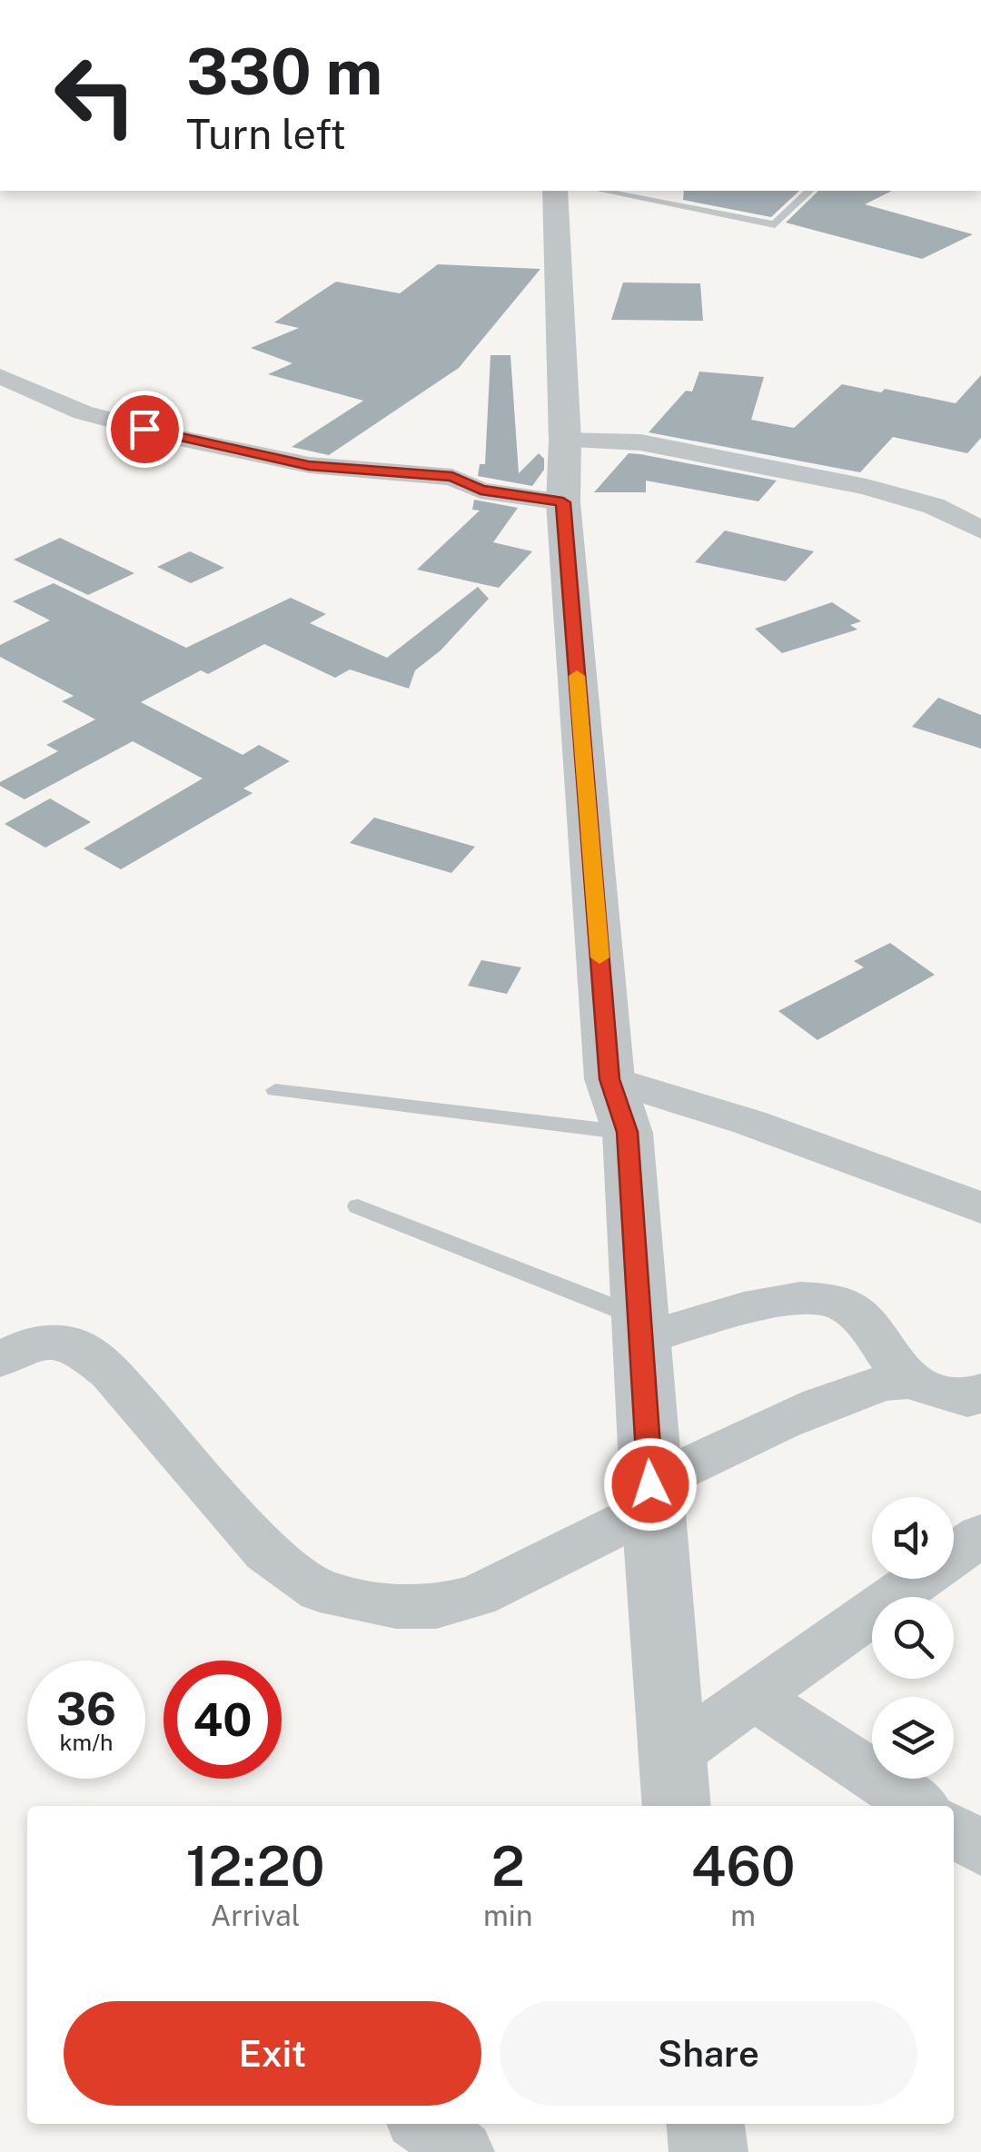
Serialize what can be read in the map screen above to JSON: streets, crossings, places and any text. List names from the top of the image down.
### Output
{
  "page": {
    "turn": ["330 m", "Turn left"],
    "speed": "36 km/h",
    "limit": "40",
    "eta": [
      "12:20",
      "Arrival",
      "2",
      "min",
      "460",
      "m"
    ],
    "buttons": ["Exit", "Share"]
  }
}
